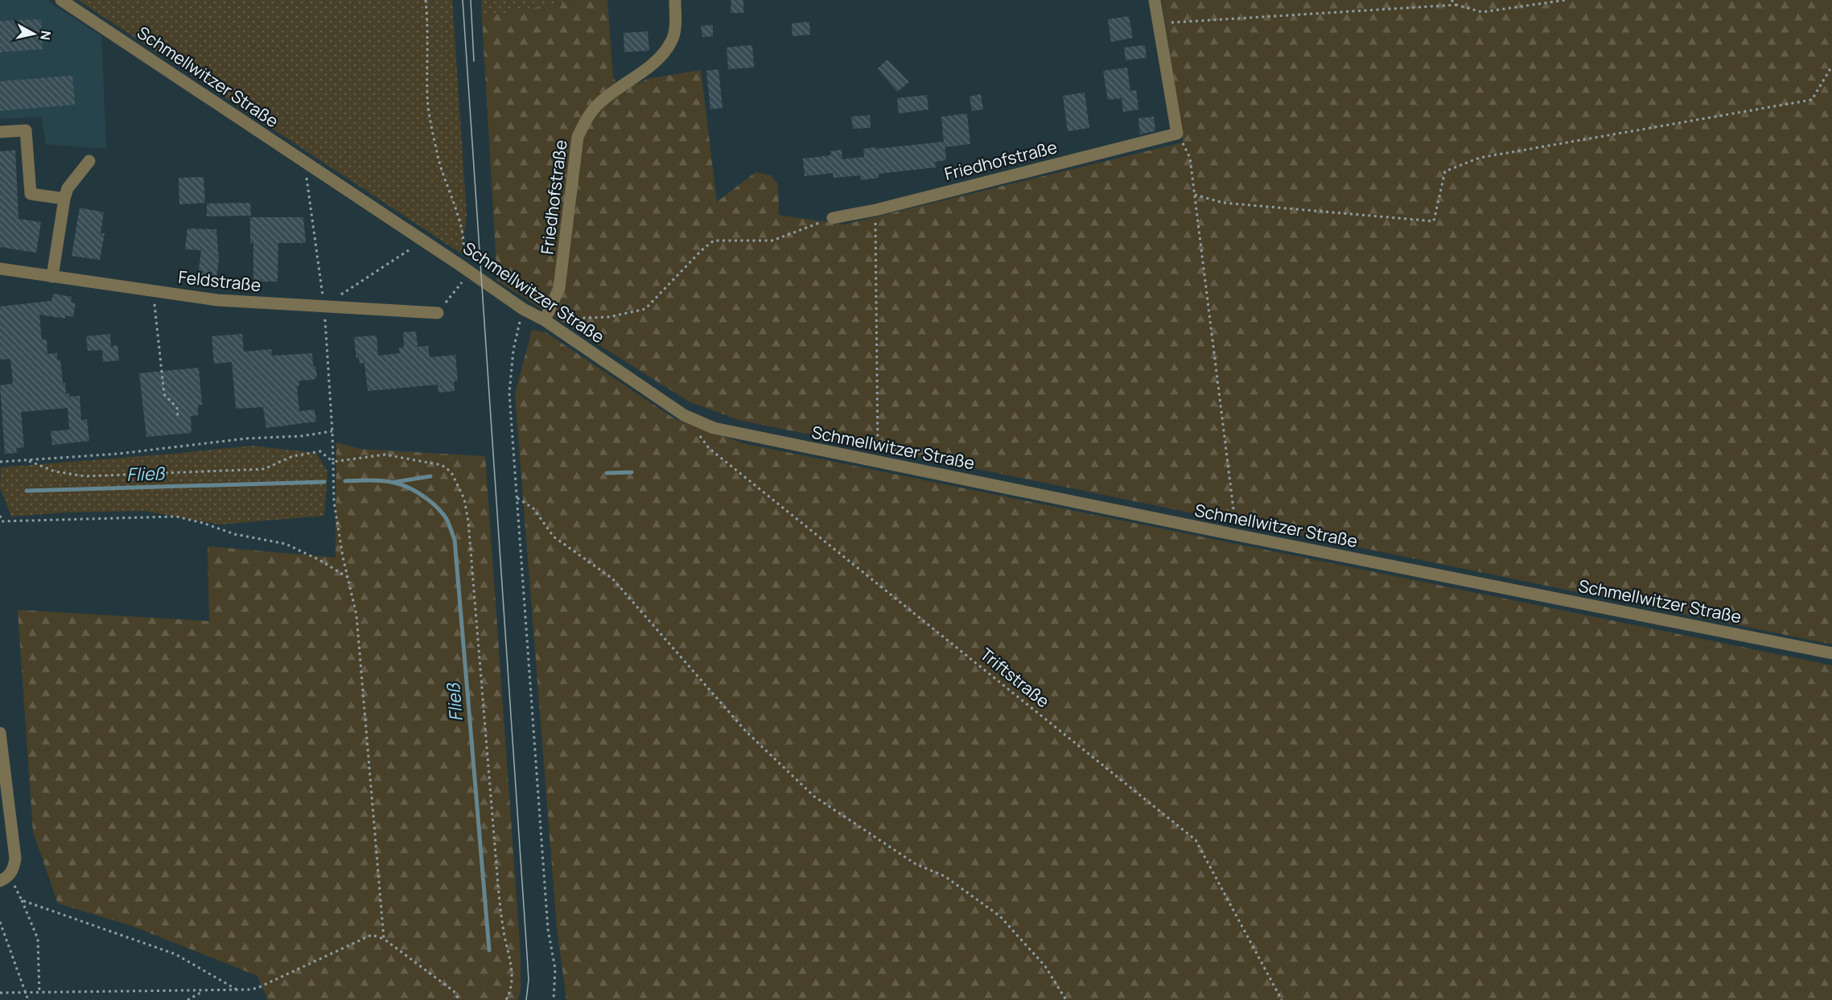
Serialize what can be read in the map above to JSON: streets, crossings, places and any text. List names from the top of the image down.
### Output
{
  "streets": {
    "street": ["Schmellwitzer Straße", "Friedhofstraße", "Feldstraße"],
    "path": ["Triftstraße"]
  },
  "crossings": [
    ["Schmellwitzer Straße", "Friedhofstraße"]
  ],
  "water": ["Fließ"],
  "north": "right"
}
